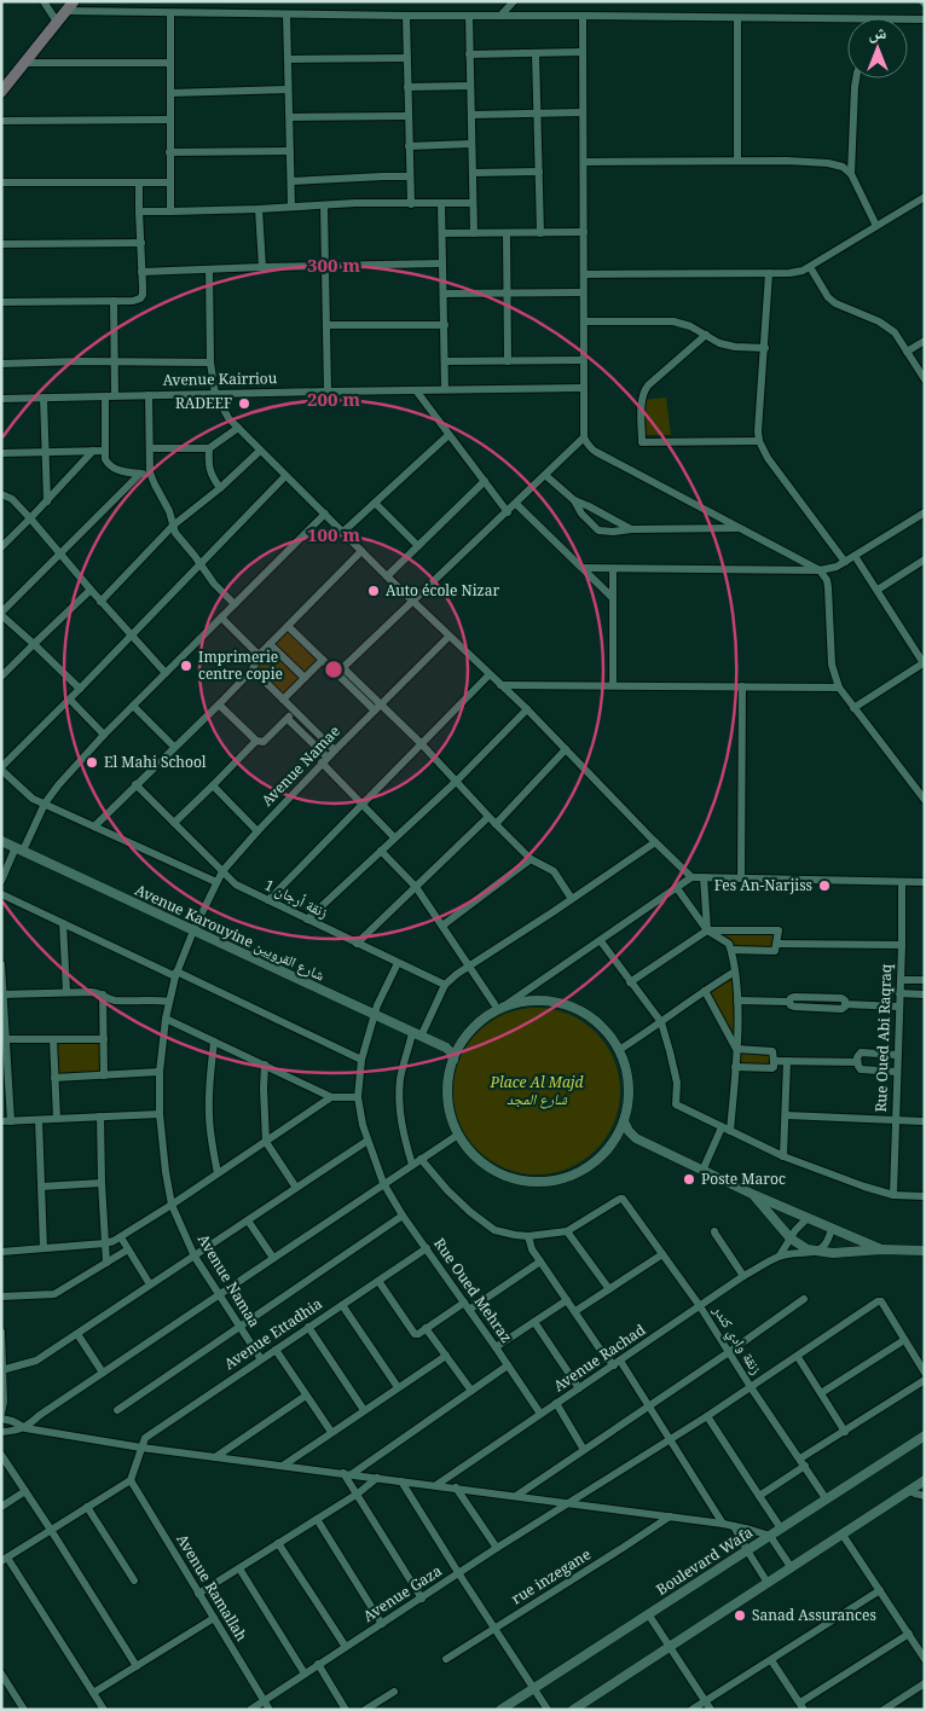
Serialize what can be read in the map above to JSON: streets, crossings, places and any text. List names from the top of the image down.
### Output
{
  "streets": {
    "street": [
      "Avenue Kairriou",
      "Avenue Namae",
      "زنقة أرجان 1",
      "Avenue Karouyine شارع القرويين",
      "Rue Oued Abi Raqraq",
      "Avenue Namaa",
      "Rue Oued Mehraz",
      "Avenue Ettadhia",
      "زنقة وادي كندر",
      "Avenue Rachad",
      "Boulevard Wafa",
      "rue inzegane",
      "Avenue Ramallah",
      "Avenue Gaza"
    ]
  },
  "crossings": [
    ["Avenue Namae", "زنقة أرجان 1"],
    ["Avenue Namae", "Avenue Karouyine شارع القرويين"],
    ["Avenue Namae", "Avenue Namaa"],
    ["زنقة أرجان 1", "Rue Oued Mehraz"],
    ["Avenue Karouyine شارع القرويين", "Avenue Namaa"],
    ["Avenue Karouyine شارع القرويين", "Rue Oued Mehraz"],
    ["Avenue Namaa", "Avenue Ettadhia"],
    ["Rue Oued Mehraz", "Avenue Ettadhia"],
    ["Rue Oued Mehraz", "Avenue Rachad"],
    ["زنقة وادي كندر", "Avenue Rachad"],
    ["زنقة وادي كندر", "Boulevard Wafa"],
    ["زنقة وادي كندر", "Avenue Gaza"],
    ["Avenue Ramallah", "Avenue Gaza"]
  ],
  "parks": ["Place Al Majd شارع المجد"],
  "places": [
    "RADEEF",
    "Auto école Nizar",
    "Imprimerie centre copie",
    "El Mahi School",
    "Fes An-Narjiss",
    "Poste Maroc",
    "Sanad Assurances"
  ],
  "north": "top",
  "rings": ["300 m", "200 m", "100 m"]
}
